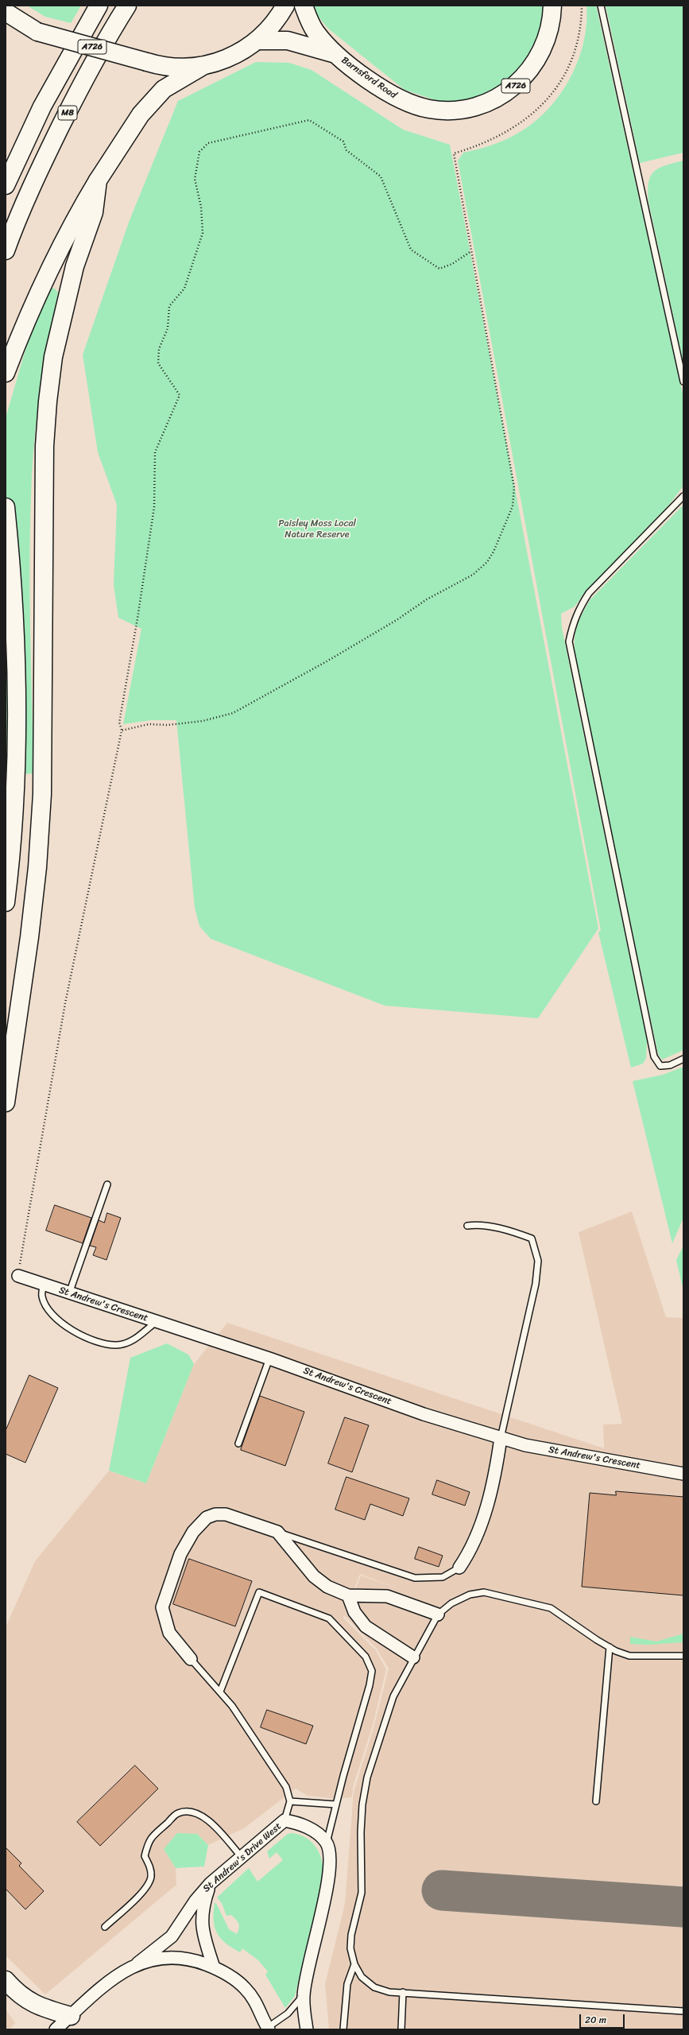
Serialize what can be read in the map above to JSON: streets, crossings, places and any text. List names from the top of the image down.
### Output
{
  "streets": {
    "main road": ["A726", "Barnsford Road", "M8"],
    "street": ["St Andrew's Crescent", "St Andrew's Drive West"]
  },
  "crossings": [
    ["A726", "Barnsford Road"]
  ],
  "parks": ["Paisley Moss Local Nature Reserve"],
  "scale_bar": "20 m"
}
